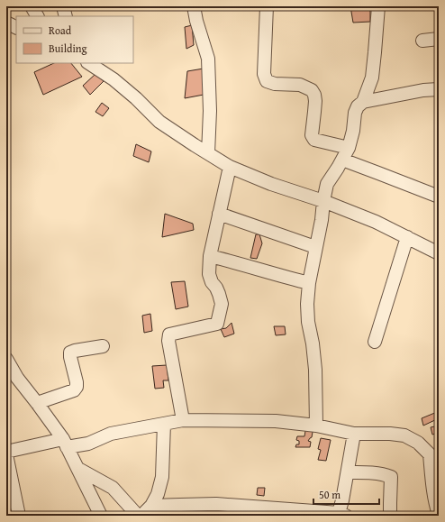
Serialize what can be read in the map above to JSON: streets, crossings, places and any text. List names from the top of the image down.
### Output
{
  "legend": ["Road", "Building"],
  "scale_bar": "50 m"
}
